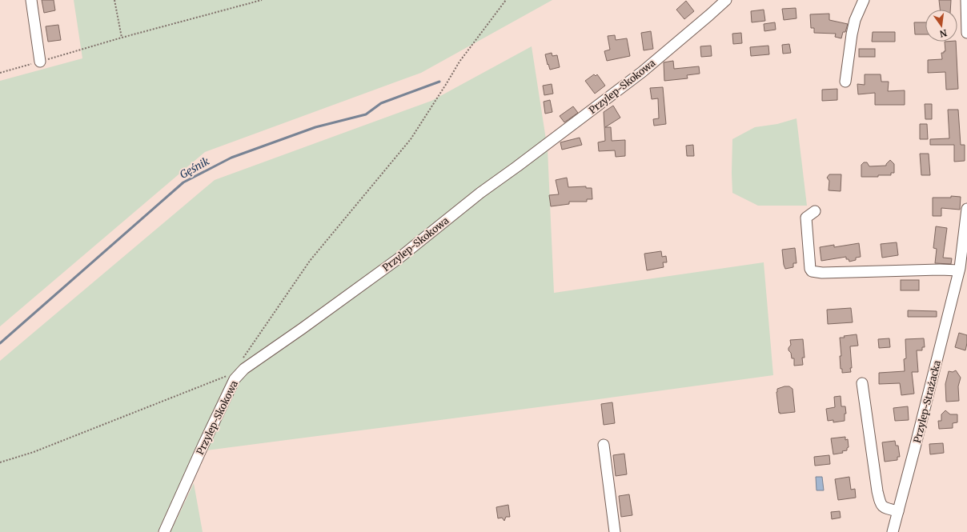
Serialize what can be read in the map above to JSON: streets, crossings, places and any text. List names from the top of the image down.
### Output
{
  "streets": {
    "street": ["Przylep-Skokowa", "Przylep-Strażacka"]
  },
  "water": ["Gęśnik"],
  "north": "bottom"
}
